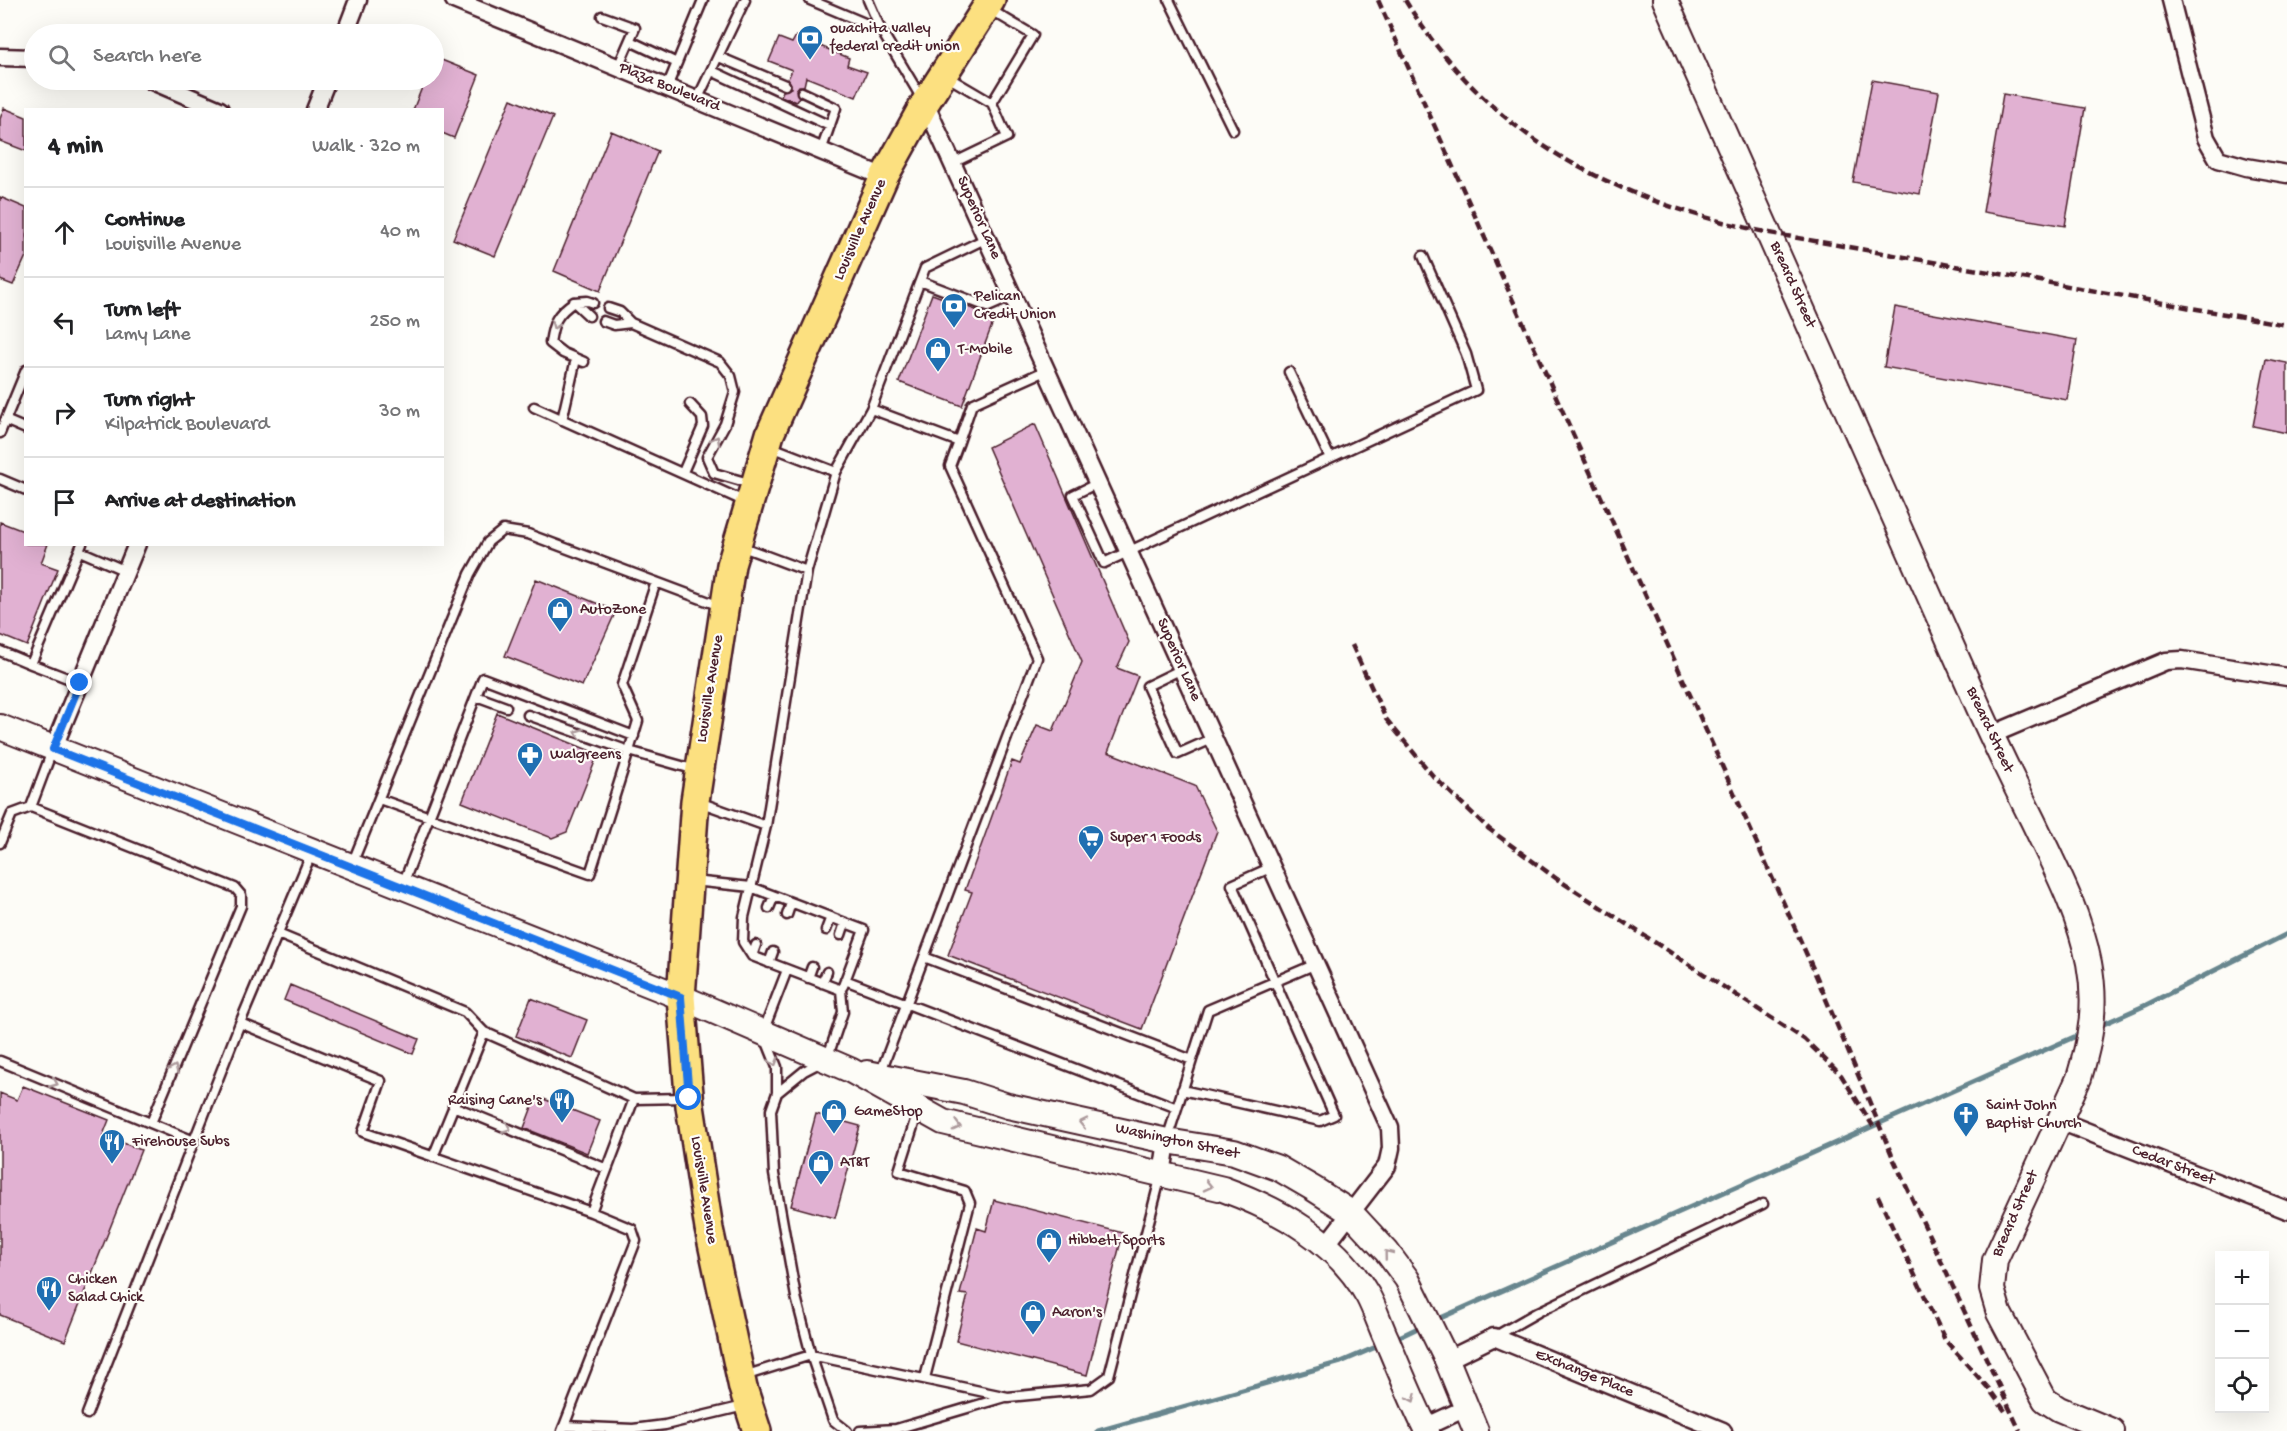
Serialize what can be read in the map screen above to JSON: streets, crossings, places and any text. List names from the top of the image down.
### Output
{
  "streets": {
    "main road": ["Louisville Avenue"],
    "street": [
      "Plaza Boulevard",
      "Superior Lane",
      "Breard Street",
      "Washington Street",
      "Cedar Street",
      "Exchange Place"
    ]
  },
  "crossings": [
    ["Plaza Boulevard", "Louisville Avenue"],
    ["Superior Lane", "Louisville Avenue"],
    ["Superior Lane", "Washington Street"],
    ["Louisville Avenue", "Washington Street"],
    ["Breard Street", "Cedar Street"]
  ],
  "places": {
    "bank": ["ouachita valley federal credit union", "Pelican Credit Union"],
    "shop": [
      "T-Mobile",
      "AutoZone",
      "GameStop",
      "AT&T",
      "Hibbett Sports",
      "Aaron's"
    ],
    "pharmacy": ["Walgreens"],
    "supermarket": ["Super 1 Foods"],
    "restaurant": ["Raising Cane's", "Firehouse Subs", "Chicken Salad Chick"],
    "church": ["Saint John Baptist Church"]
  },
  "page": {
    "search": "Search here",
    "heading": ["4 min", "Walk · 320 m"],
    "list": [
      ["Continue", "Louisville Avenue", "40 m"],
      ["Turn left", "Lamy Lane", "250 m"],
      ["Turn right", "Kilpatrick Boulevard", "30 m"],
      "Arrive at destination"
    ],
    "map_buttons": ["+", "−"]
  }
}
